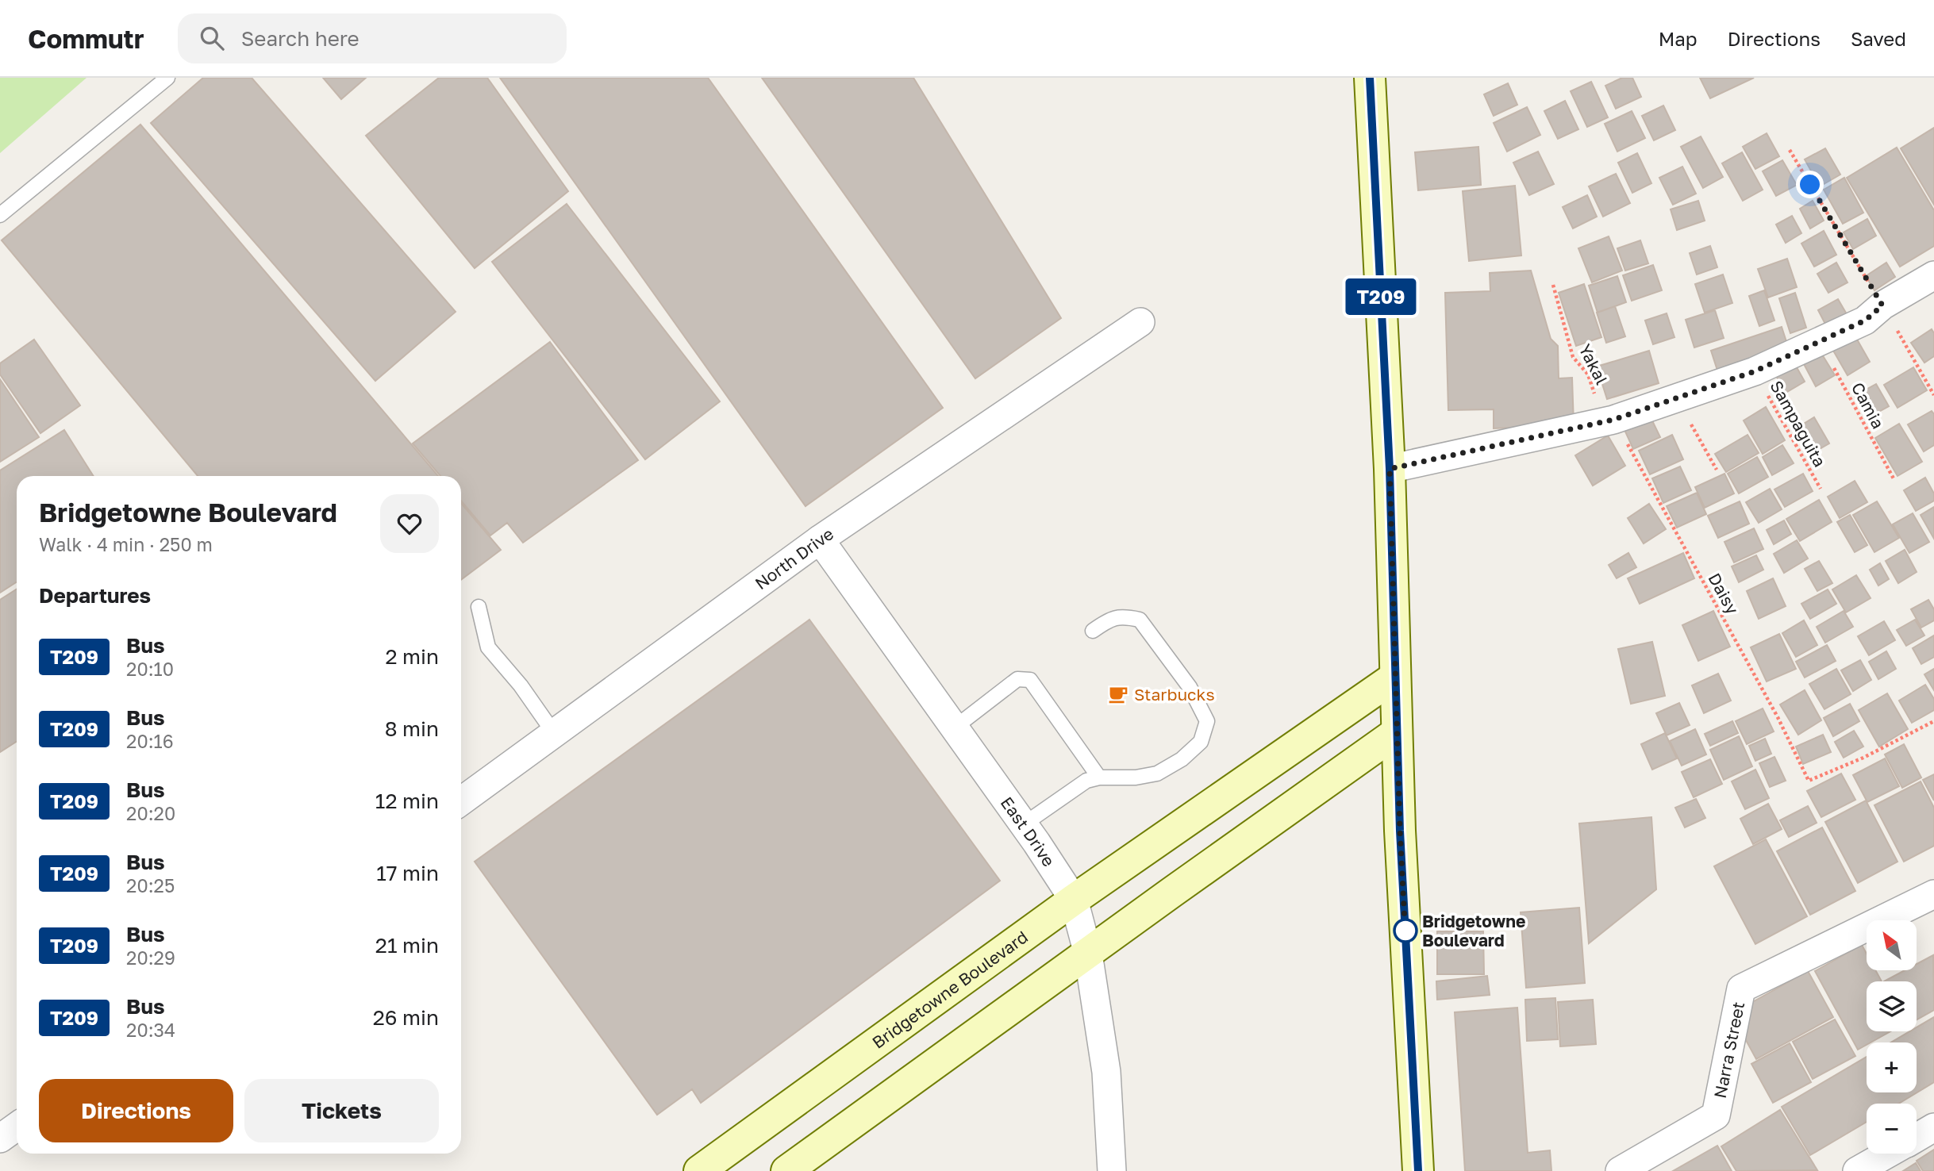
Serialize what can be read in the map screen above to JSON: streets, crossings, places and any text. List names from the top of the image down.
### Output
{
  "streets": {
    "street": [
      "North Drive",
      "East Drive",
      "Bridgetowne Boulevard",
      "Narra Street"
    ],
    "path": [
      "Yakal",
      "Camia",
      "Sampaguita",
      "Daisy"
    ]
  },
  "crossings": [
    ["Yakal", "Daisy"],
    ["North Drive", "East Drive"],
    ["East Drive", "Bridgetowne Boulevard"]
  ],
  "places": {
    "cafe": ["Starbucks"],
    "other": ["Bridgetowne Boulevard"]
  },
  "lines": ["bus line T209"],
  "north": "top left",
  "page": {
    "header": "Commutr",
    "search": "Search here",
    "nav": ["Map", "Directions", "Saved"],
    "on_map": "T209",
    "heading": [
      ["Bridgetowne Boulevard", "Walk · 4 min · 250 m"],
      "Departures"
    ],
    "list": [
      {
        "mark": "T209",
        "name": "Bus",
        "note": "20:10",
        "value": "2 min"
      },
      {
        "mark": "T209",
        "name": "Bus",
        "note": "20:16",
        "value": "8 min"
      },
      {
        "mark": "T209",
        "name": "Bus",
        "note": "20:20",
        "value": "12 min"
      },
      {
        "mark": "T209",
        "name": "Bus",
        "note": "20:25",
        "value": "17 min"
      },
      {
        "mark": "T209",
        "name": "Bus",
        "note": "20:29",
        "value": "21 min"
      },
      {
        "mark": "T209",
        "name": "Bus",
        "note": "20:34",
        "value": "26 min"
      }
    ],
    "map_buttons": ["+", "−"],
    "buttons": ["Directions", "Tickets"]
  }
}
